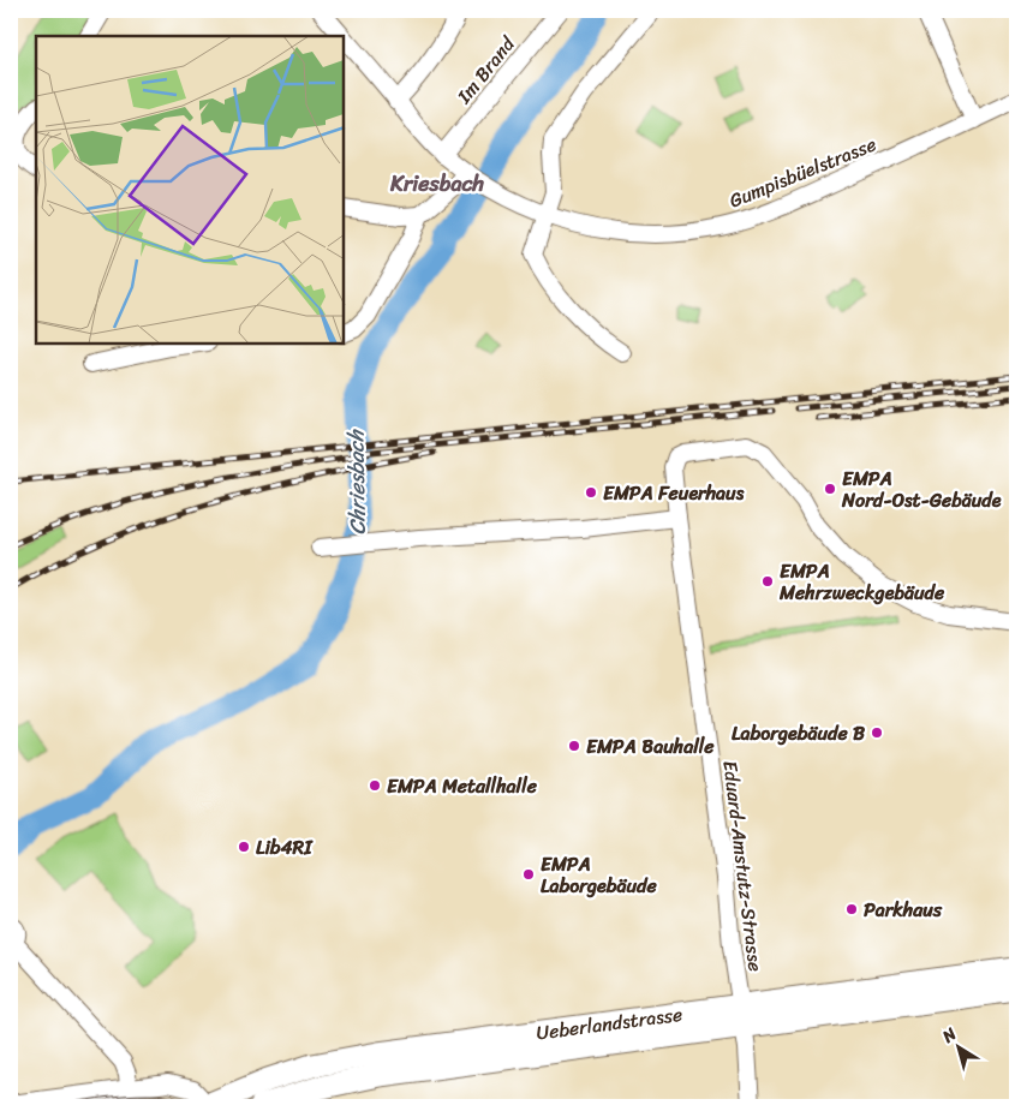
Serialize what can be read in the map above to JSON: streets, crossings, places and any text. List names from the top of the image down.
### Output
{
  "streets": {
    "main road": ["Ueberlandstrasse"],
    "street": ["Im Brand", "Gumpisbüelstrasse", "Eduard-Amstutz-Strasse"]
  },
  "crossings": [
    ["Im Brand", "Gumpisbüelstrasse"],
    ["Eduard-Amstutz-Strasse", "Ueberlandstrasse"]
  ],
  "districts": ["Kriesbach"],
  "water": ["Chriesbach"],
  "places": [
    "EMPA Nord-Ost-Gebäude",
    "EMPA Feuerhaus",
    "EMPA Mehrzweckgebäude",
    "Laborgebäude B",
    "EMPA Bauhalle",
    "EMPA Metallhalle",
    "Lib4RI",
    "EMPA Laborgebäude",
    "Parkhaus"
  ],
  "north": "top left"
}
